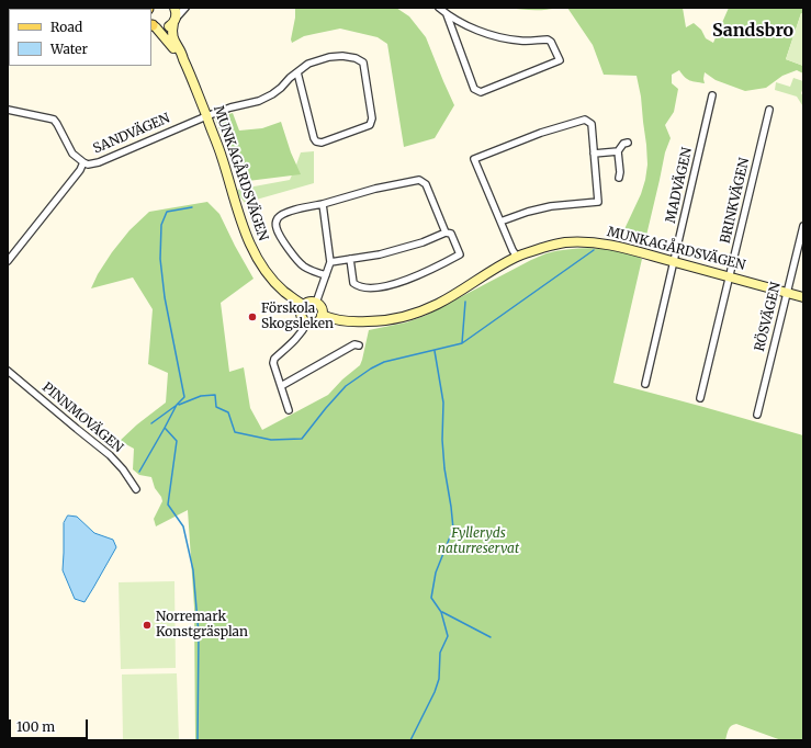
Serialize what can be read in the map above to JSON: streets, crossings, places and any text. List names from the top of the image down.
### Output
{
  "streets": {
    "street": [
      "SANDVÄGEN",
      "MUNKAGÅRDSVÄGEN",
      "MADVÄGEN",
      "BRINKVÄGEN",
      "RÖSVÄGEN",
      "PINNMOVÄGEN"
    ]
  },
  "crossings": [
    ["SANDVÄGEN", "MUNKAGÅRDSVÄGEN"],
    ["MUNKAGÅRDSVÄGEN", "MADVÄGEN"],
    ["MUNKAGÅRDSVÄGEN", "BRINKVÄGEN"],
    ["MUNKAGÅRDSVÄGEN", "RÖSVÄGEN"]
  ],
  "districts": ["Sandsbro"],
  "parks": ["Fylleryds naturreservat"],
  "places": ["Förskola Skogsleken", "Norremark Konstgräsplan"],
  "legend": ["Road", "Water"],
  "scale_bar": "100 m"
}
